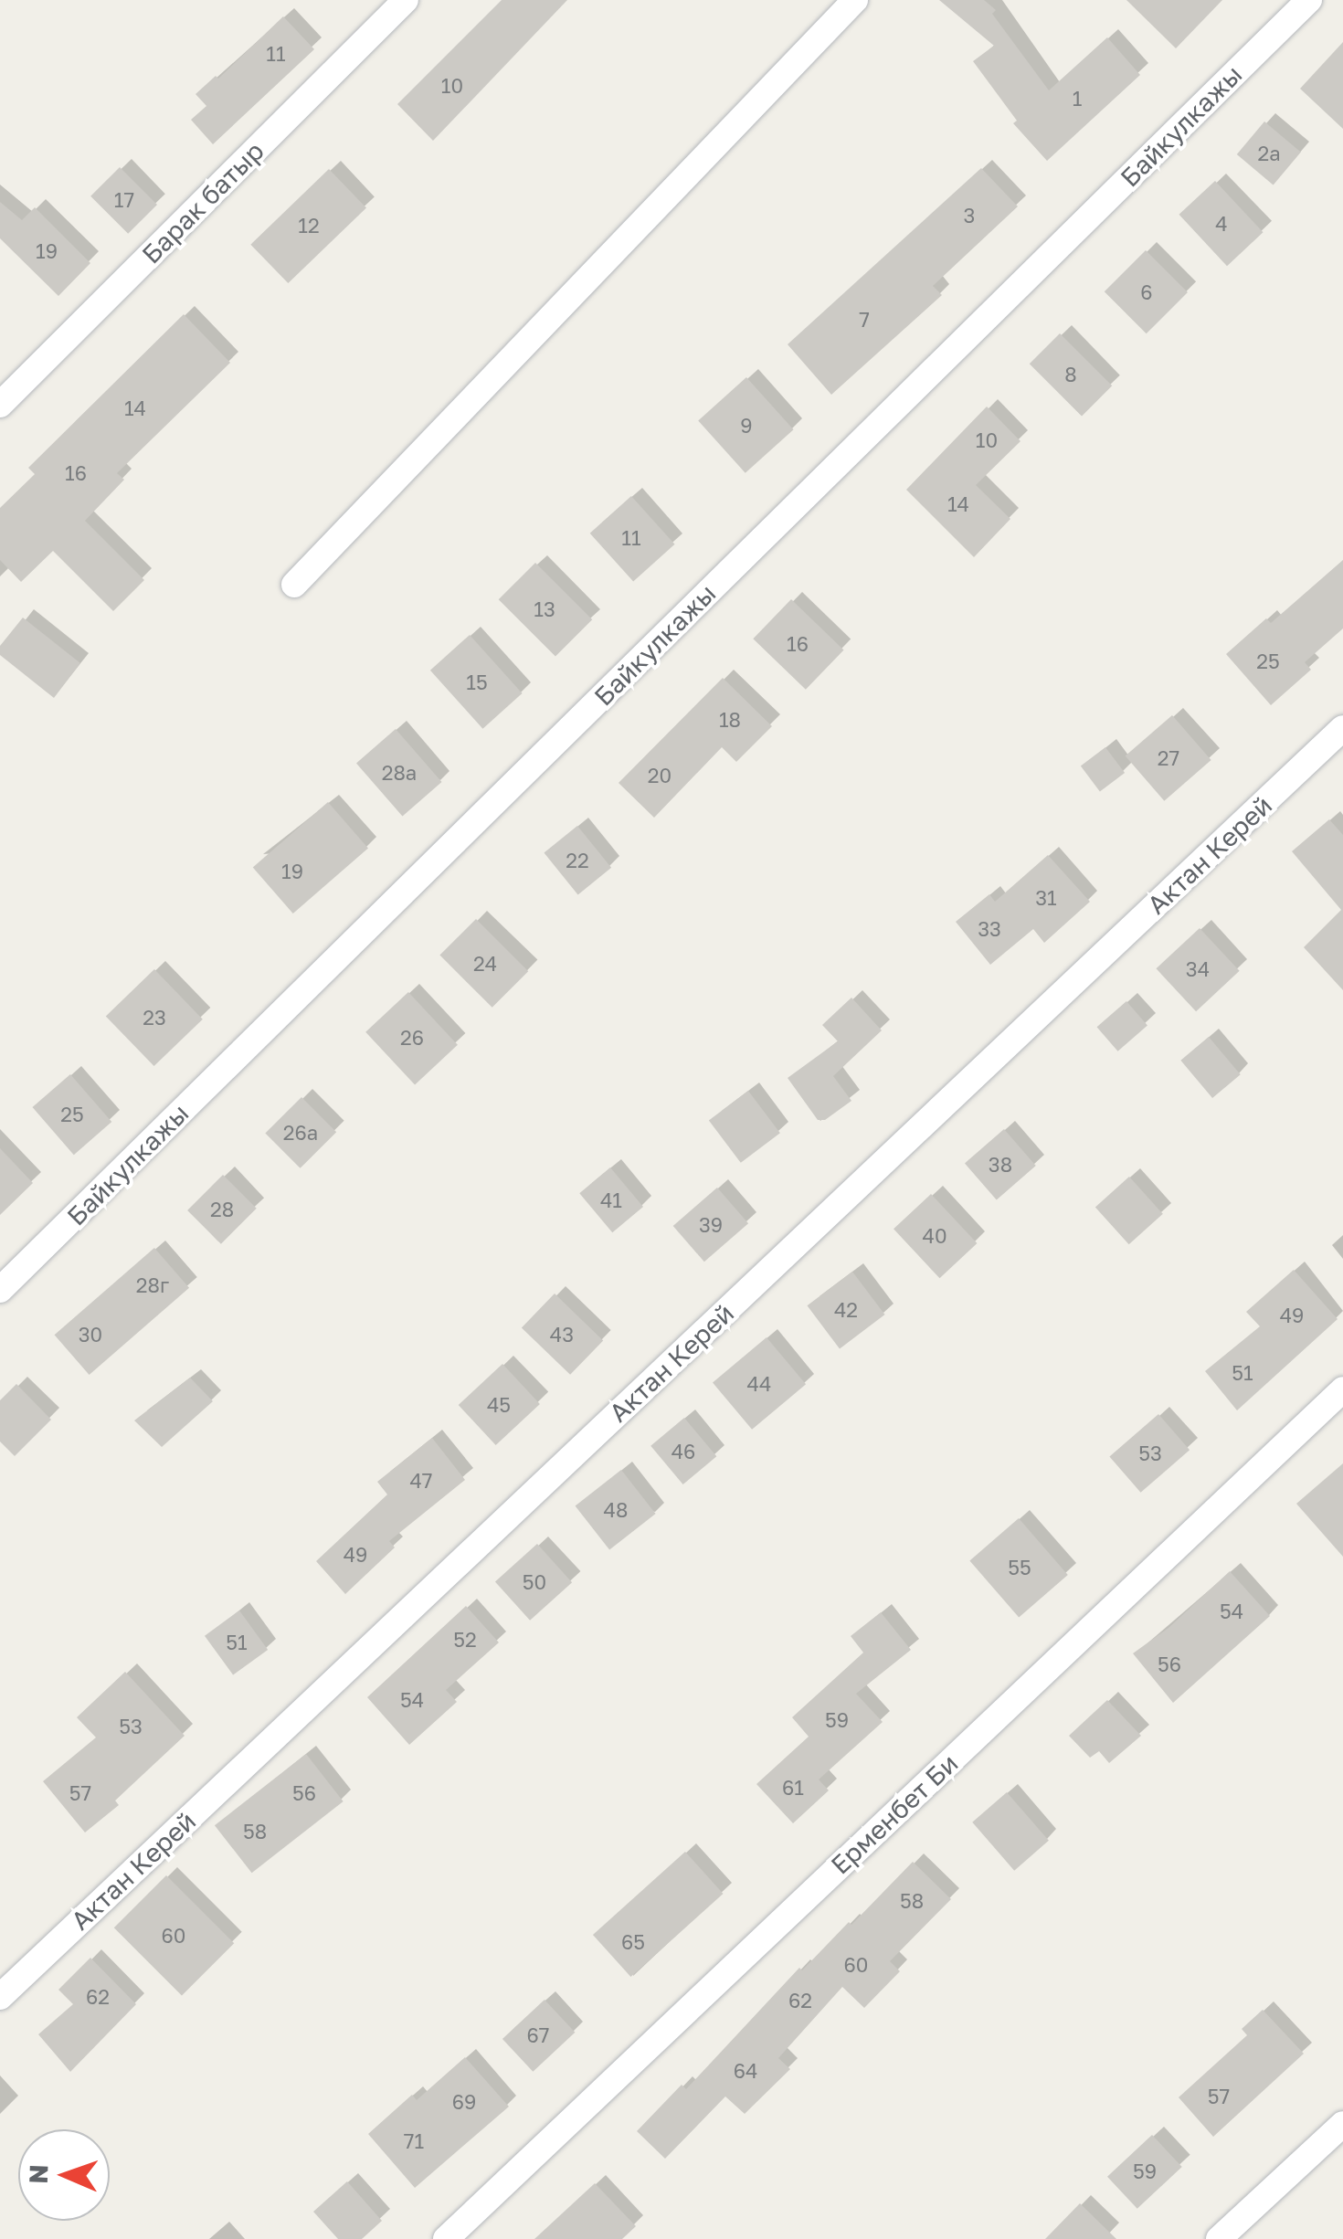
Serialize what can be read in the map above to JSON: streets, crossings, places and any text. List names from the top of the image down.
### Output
{
  "streets": {
    "street": [
      "Байкулкажы",
      "Барак батыр",
      "Актан Керей",
      "Ерменбет Би"
    ]
  },
  "house_numbers": [
    "11",
    "10",
    "1",
    "2а",
    "17",
    "3",
    "4",
    "12",
    "19",
    "6",
    "7",
    "8",
    "14",
    "9",
    "10",
    "16",
    "14",
    "11",
    "13",
    "16",
    "25",
    "15",
    "18",
    "27",
    "28а",
    "20",
    "22",
    "19",
    "31",
    "33",
    "24",
    "34",
    "23",
    "26",
    "25",
    "26а",
    "38",
    "41",
    "28",
    "39",
    "40",
    "28г",
    "42",
    "49",
    "30",
    "43",
    "51",
    "44",
    "45",
    "46",
    "53",
    "47",
    "48",
    "49",
    "55",
    "50",
    "54",
    "52",
    "51",
    "56",
    "54",
    "59",
    "53",
    "61",
    "57",
    "56",
    "58",
    "58",
    "60",
    "65",
    "60",
    "62",
    "62",
    "67",
    "64",
    "57",
    "69",
    "71",
    "59"
  ],
  "north": "left"
}
